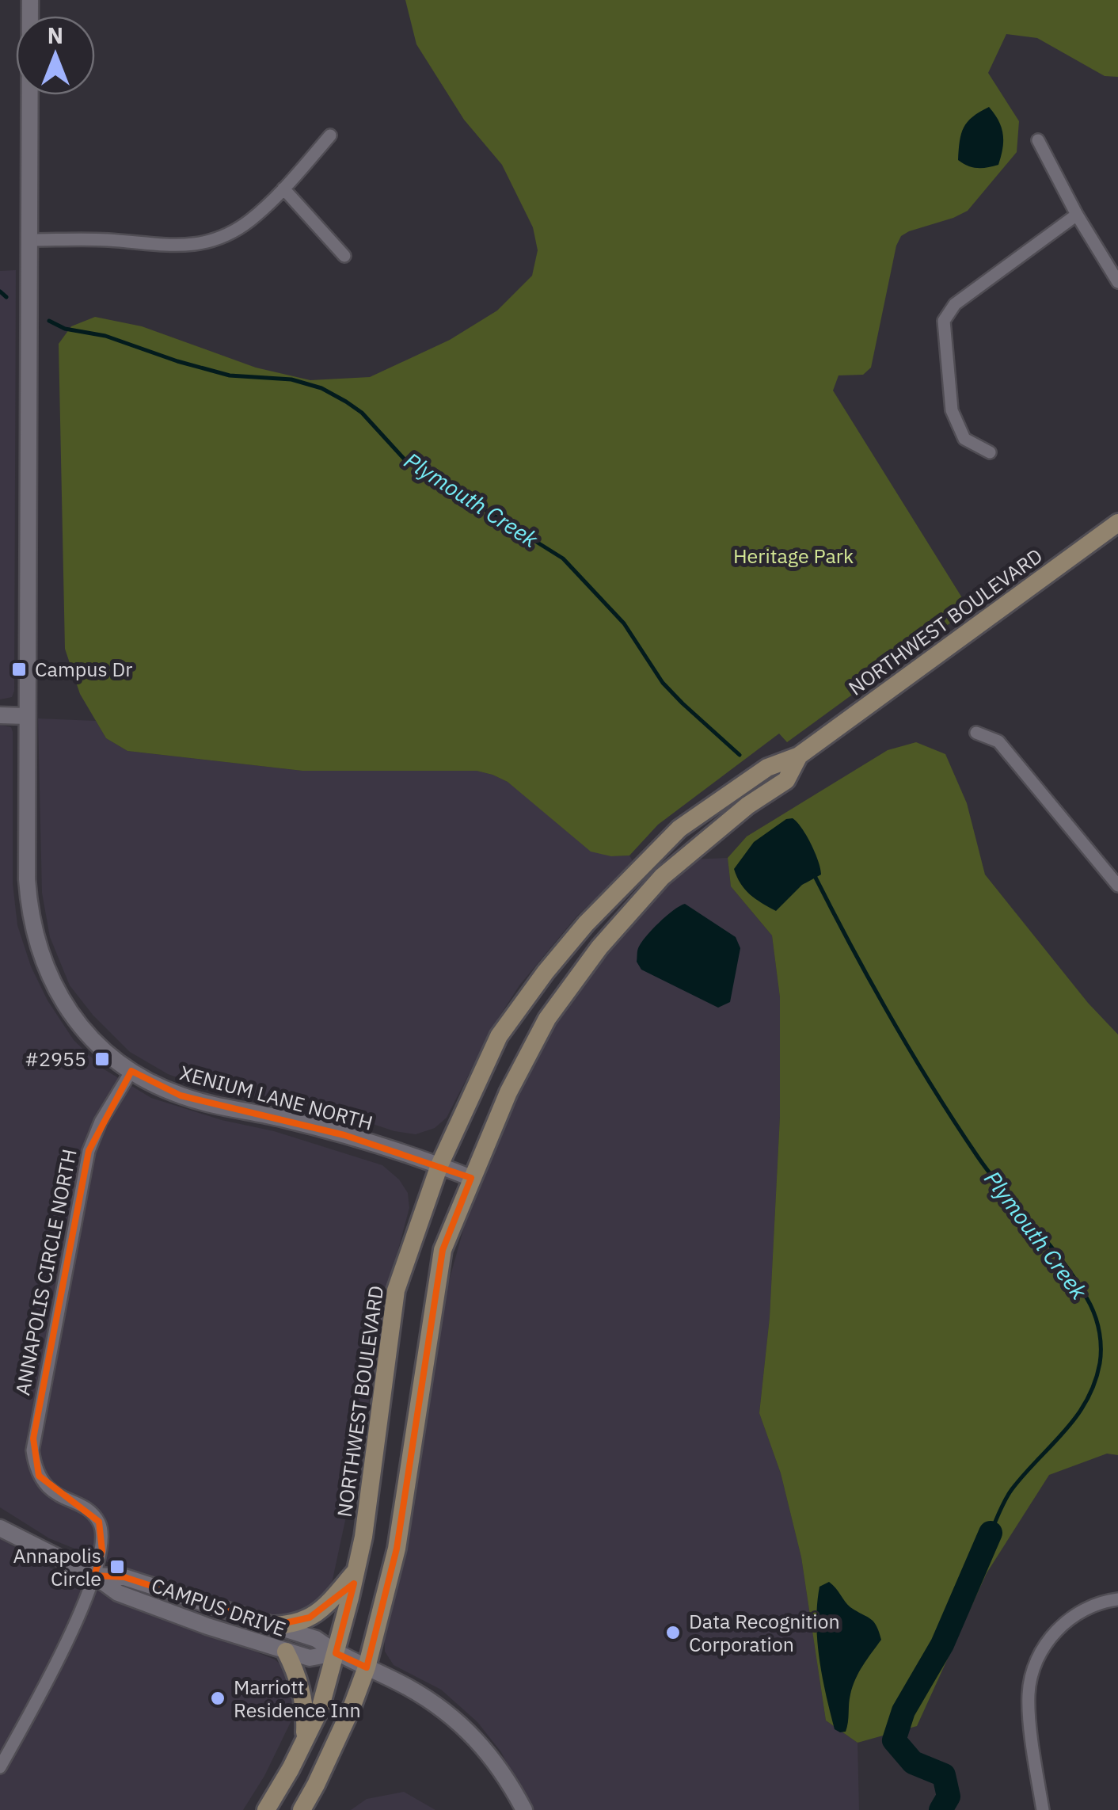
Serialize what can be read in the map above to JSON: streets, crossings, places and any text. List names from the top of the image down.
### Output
{
  "streets": {
    "main road": ["NORTHWEST BOULEVARD"],
    "street": ["XENIUM LANE NORTH", "ANNAPOLIS CIRCLE NORTH", "CAMPUS DRIVE"]
  },
  "crossings": [
    ["NORTHWEST BOULEVARD", "XENIUM LANE NORTH"],
    ["NORTHWEST BOULEVARD", "CAMPUS DRIVE"],
    ["XENIUM LANE NORTH", "ANNAPOLIS CIRCLE NORTH"],
    ["ANNAPOLIS CIRCLE NORTH", "CAMPUS DRIVE"]
  ],
  "water": ["Plymouth Creek"],
  "parks": ["Heritage Park"],
  "places": {
    "transit": ["Campus Dr", "#2955", "Annapolis Circle"],
    "other": ["Data Recognition Corporation", "Marriott Residence Inn"]
  },
  "north": "top"
}
